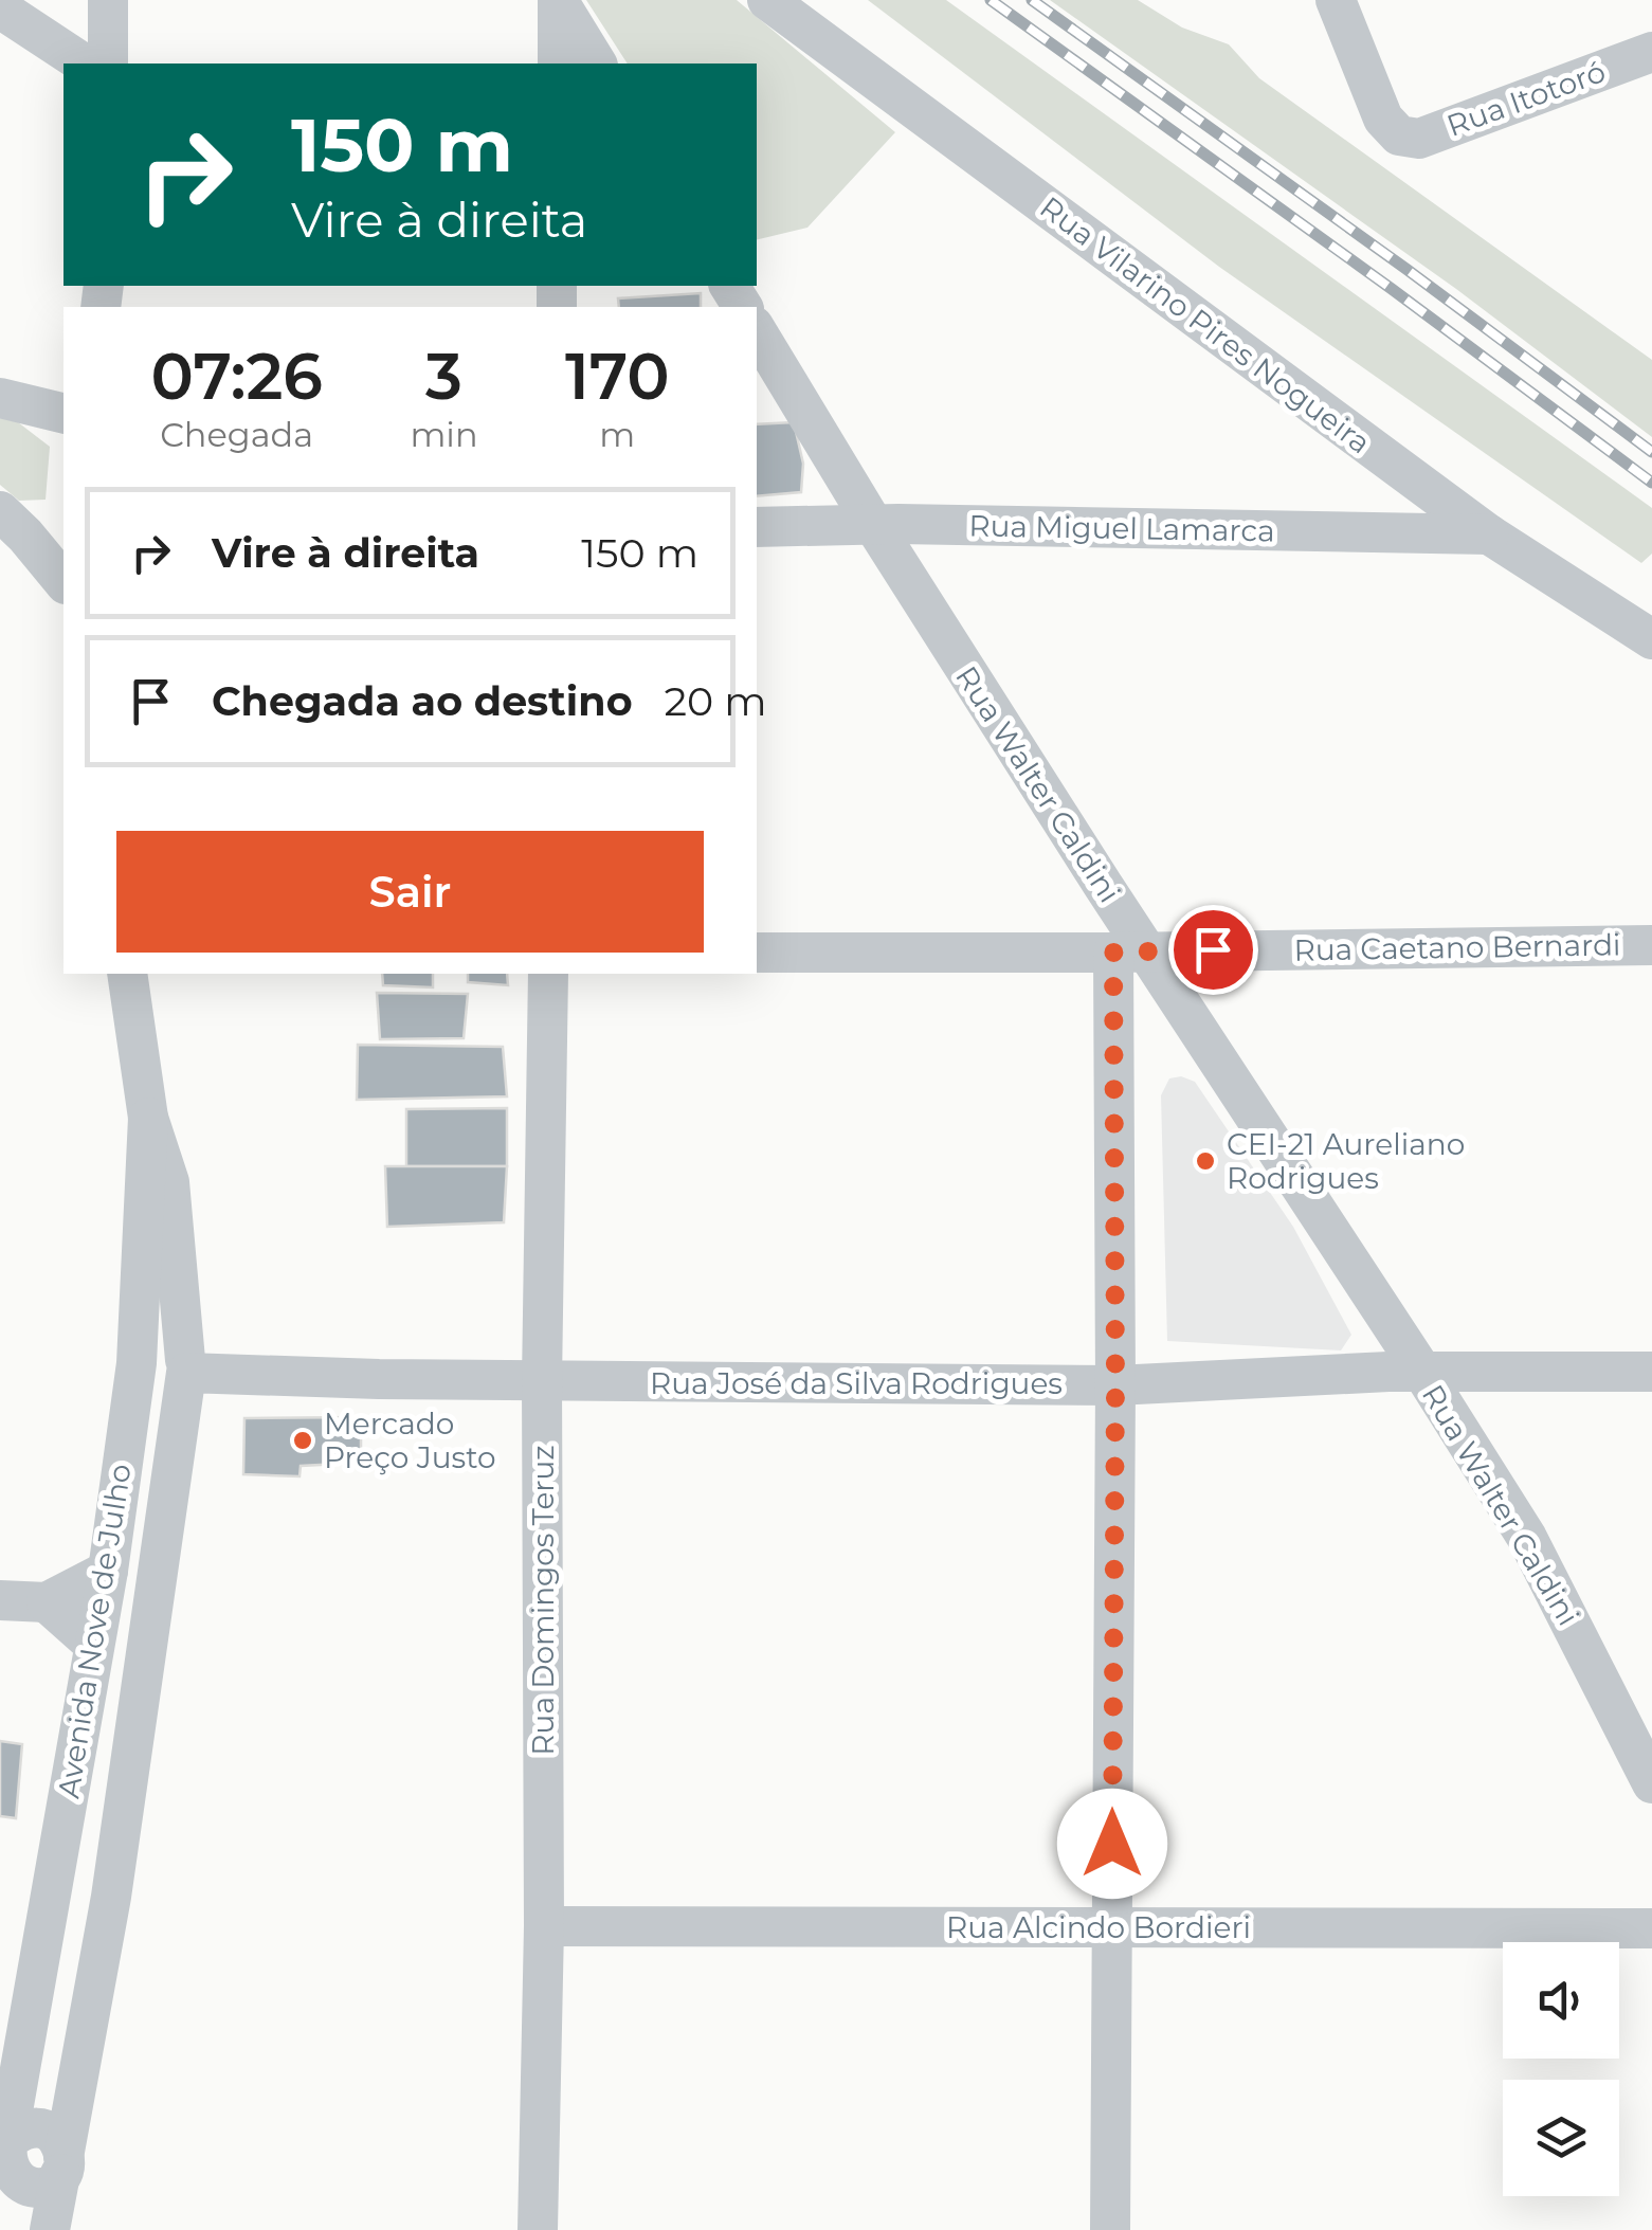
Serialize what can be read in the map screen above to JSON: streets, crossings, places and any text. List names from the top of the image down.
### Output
{
  "streets": {
    "street": [
      "Rua Itotoró",
      "Rua Vilarino Pires Nogueira",
      "Rua Miguel Lamarca",
      "Rua Walter Caldini",
      "Rua Caetano Bernardi",
      "Rua José da Silva Rodrigues",
      "Rua Domingos Teruz",
      "Avenida Nove de Julho",
      "Rua Alcindo Bordieri"
    ]
  },
  "crossings": [
    ["Rua Vilarino Pires Nogueira", "Rua Miguel Lamarca"],
    ["Rua Miguel Lamarca", "Rua Walter Caldini"],
    ["Rua Walter Caldini", "Rua Caetano Bernardi"],
    ["Rua Walter Caldini", "Rua José da Silva Rodrigues"],
    ["Rua José da Silva Rodrigues", "Rua Domingos Teruz"],
    ["Rua José da Silva Rodrigues", "Avenida Nove de Julho"],
    ["Rua Domingos Teruz", "Rua Alcindo Bordieri"]
  ],
  "places": ["CEI-21 Aureliano Rodrigues", "Mercado Preço Justo"],
  "page": {
    "turn": ["150 m", "Vire à direita"],
    "eta": [
      "07:26",
      "Chegada",
      "3",
      "min",
      "170",
      "m"
    ],
    "list": [
      {
        "name": "Vire à direita",
        "value": "150 m"
      },
      {
        "name": "Chegada ao destino",
        "value": "20 m"
      }
    ],
    "buttons": "Sair"
  }
}
